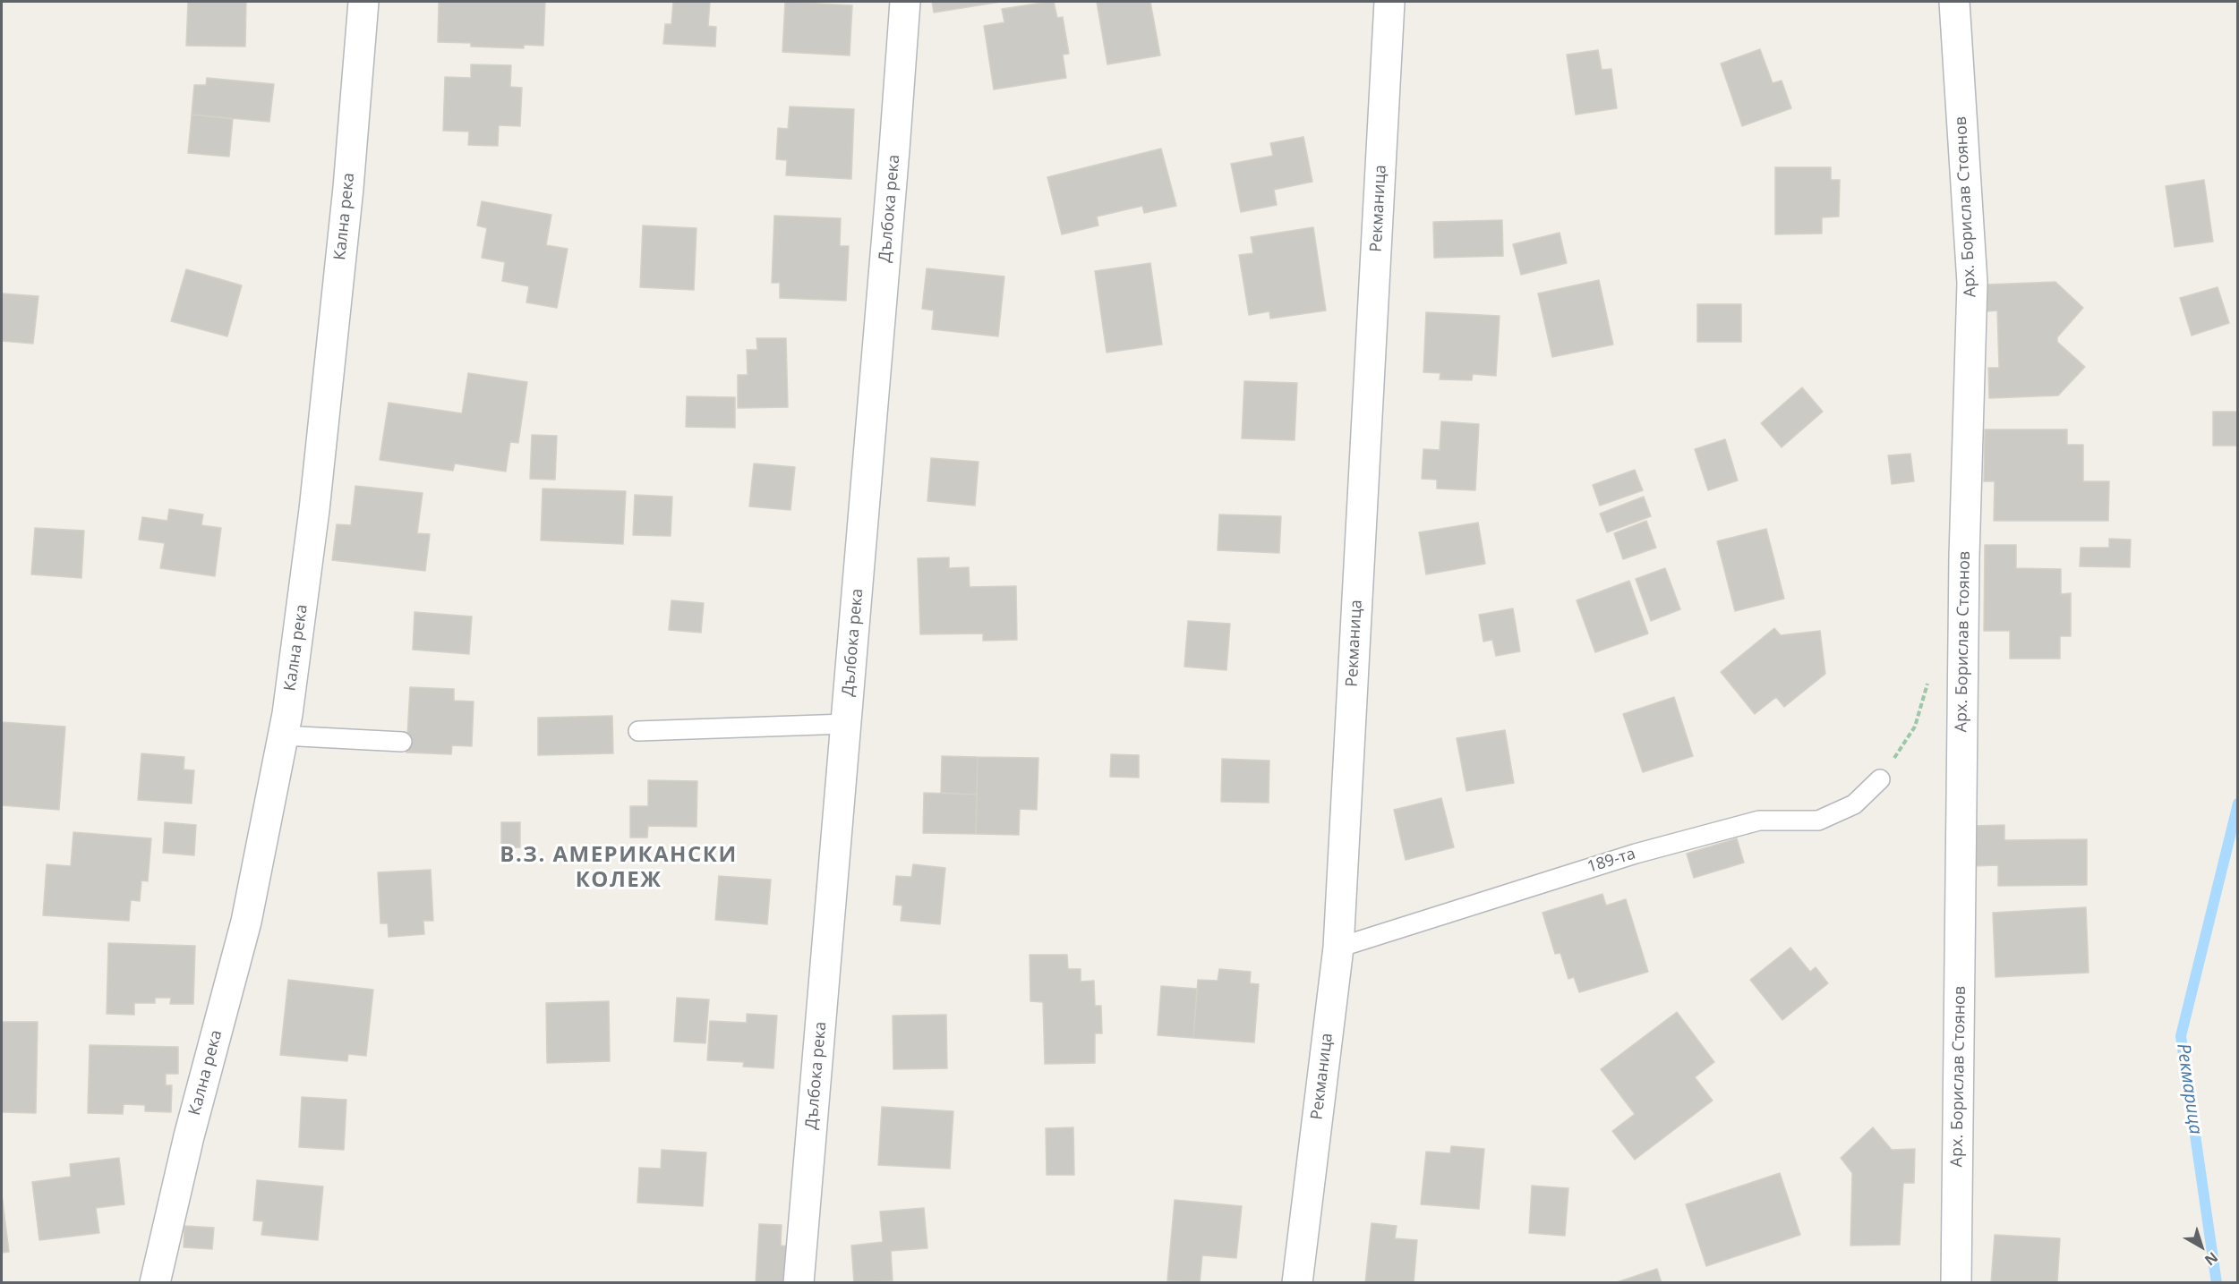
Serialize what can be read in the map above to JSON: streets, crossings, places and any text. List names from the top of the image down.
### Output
{
  "streets": {
    "street": [
      "Арх. Борислав Стоянов",
      "Дълбока река",
      "Рекманица",
      "Кална река"
    ],
    "lane": ["189-та"]
  },
  "crossings": [
    ["Рекманица", "189-та"]
  ],
  "districts": ["В.З. АМЕРИКАНСКИ КОЛЕЖ"],
  "water": ["Рекмарица"],
  "north": "bottom right"
}
